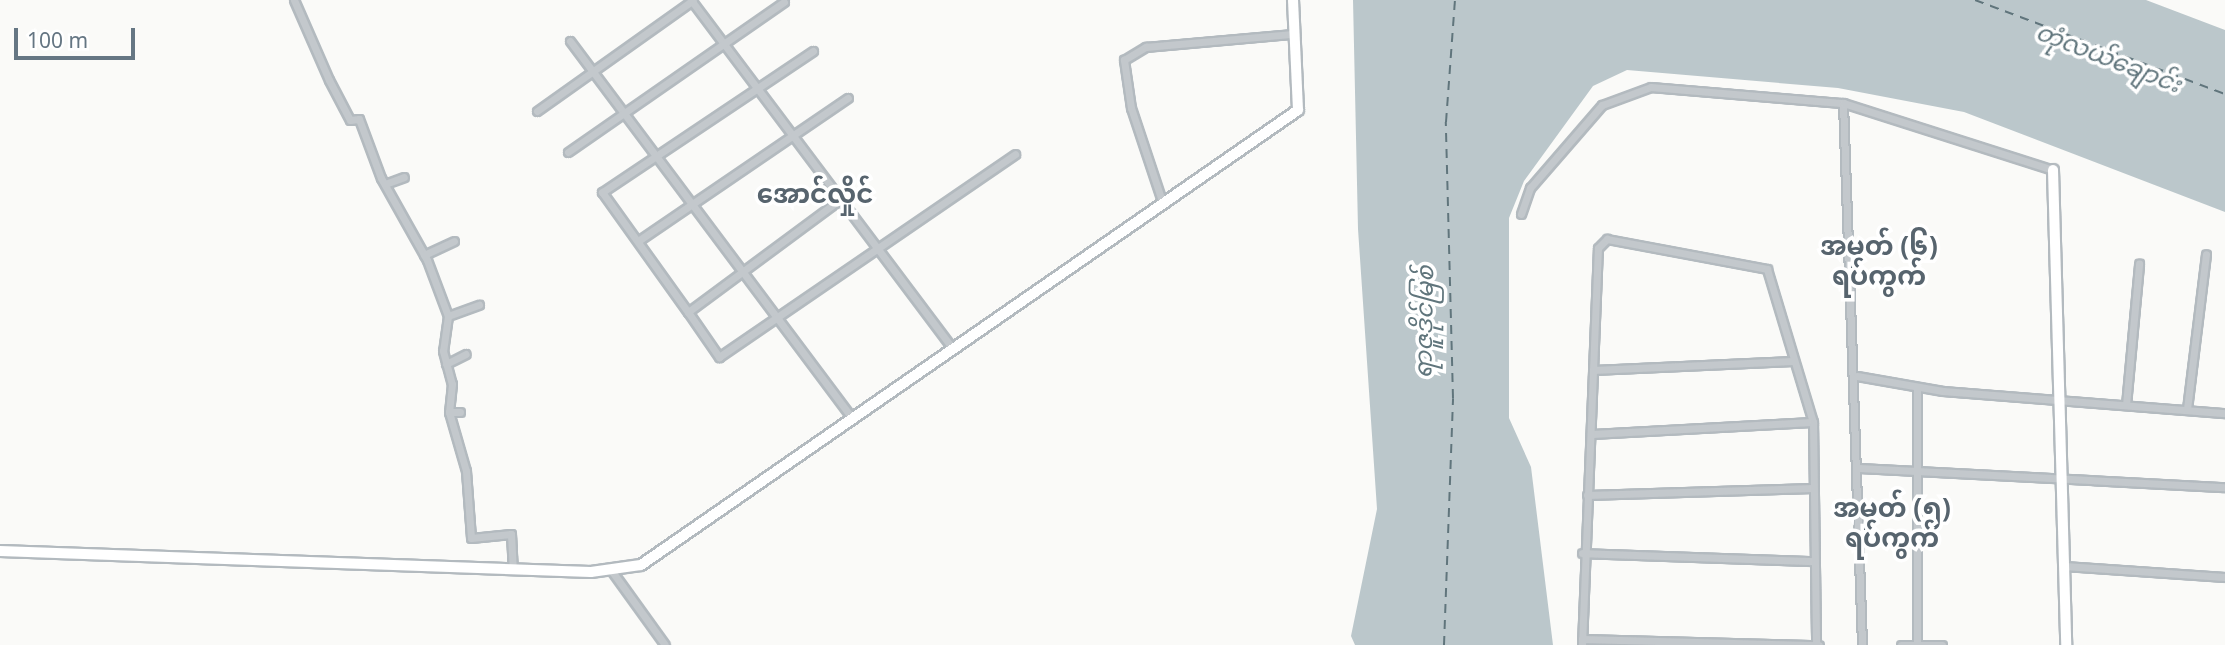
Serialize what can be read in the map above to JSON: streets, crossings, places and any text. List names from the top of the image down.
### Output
{
  "districts": ["အောင်လှိုင်", "အမှတ် (၆) ရပ်ကွက်", "အမှတ် (၅) ရပ်ကွက်"],
  "water": ["တုံလယ်ချောင်း", "ရာဇူဒိုင်မြစ်"],
  "scale_bar": "100 m"
}
